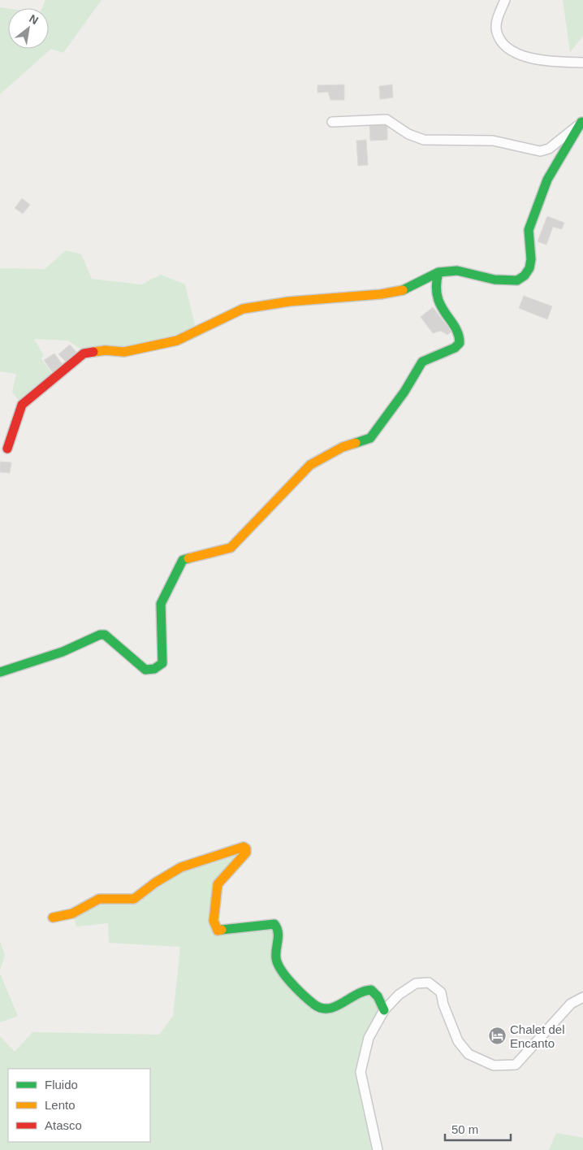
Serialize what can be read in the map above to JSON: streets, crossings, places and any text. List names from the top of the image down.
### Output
{
  "places": {
    "hotel": ["Chalet del Encanto"]
  },
  "legend": ["Fluido", "Lento", "Atasco"],
  "scale_bar": "50 m",
  "north": "top right"
}
